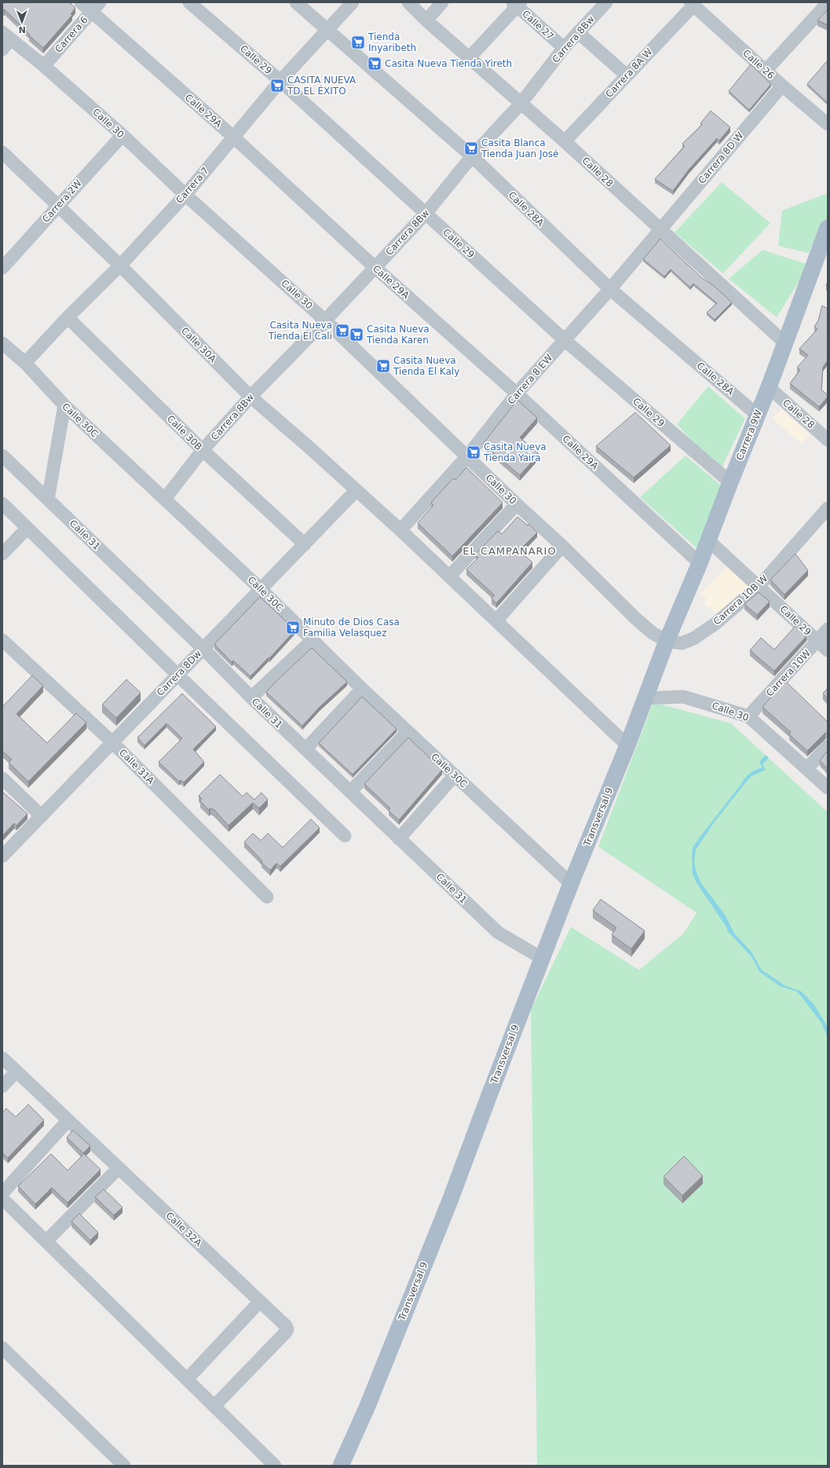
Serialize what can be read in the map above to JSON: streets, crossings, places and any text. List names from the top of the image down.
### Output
{
  "streets": {
    "main road": ["Carrera 9W", "Transversal 9"],
    "street": [
      "Calle 27",
      "Carrera 6",
      "Carrera 8Bw",
      "Calle 29",
      "Calle 26",
      "Carrera 8A W",
      "Calle 29A",
      "Calle 30",
      "Carrera 8D W",
      "Calle 28",
      "Carrera 7",
      "Carrera 2W",
      "Calle 28A",
      "Calle 30A",
      "Carrera 8 EW",
      "Calle 30C",
      "Calle 30B",
      "Calle 31",
      "Carrera 10B W",
      "Carrera 8Dw",
      "Carrera 10W",
      "Calle 31A",
      "Calle 32A"
    ]
  },
  "crossings": [
    ["Calle 27", "Carrera 8Bw"],
    ["Carrera 6", "Calle 29A"],
    ["Carrera 6", "Calle 30"],
    ["Carrera 8Bw", "Calle 29"],
    ["Carrera 8Bw", "Calle 29A"],
    ["Carrera 8Bw", "Calle 30"],
    ["Carrera 8Bw", "Calle 28"],
    ["Carrera 8Bw", "Calle 28A"],
    ["Carrera 8Bw", "Calle 30A"],
    ["Carrera 8Bw", "Calle 30C"],
    ["Carrera 8Bw", "Calle 30B"],
    ["Calle 29", "Carrera 7"],
    ["Calle 29", "Carrera 8 EW"],
    ["Calle 29", "Carrera 9W"],
    ["Calle 29", "Carrera 10B W"],
    ["Calle 29", "Carrera 10W"],
    ["Calle 26", "Carrera 8A W"],
    ["Calle 26", "Carrera 8D W"],
    ["Carrera 8A W", "Calle 28"],
    ["Calle 29A", "Carrera 7"],
    ["Calle 29A", "Carrera 8 EW"],
    ["Calle 29A", "Carrera 9W"],
    ["Calle 30", "Carrera 7"],
    ["Calle 30", "Carrera 2W"],
    ["Calle 30", "Carrera 8 EW"],
    ["Calle 30", "Carrera 9W"],
    ["Calle 30", "Carrera 10B W"],
    ["Calle 30", "Carrera 10W"],
    ["Calle 30", "Transversal 9"],
    ["Carrera 8D W", "Calle 28"],
    ["Carrera 8D W", "Carrera 8 EW"],
    ["Calle 28", "Carrera 8 EW"],
    ["Calle 28", "Carrera 9W"],
    ["Carrera 7", "Calle 28A"],
    ["Carrera 7", "Calle 30A"],
    ["Carrera 7", "Calle 30C"],
    ["Carrera 7", "Calle 30B"],
    ["Carrera 2W", "Calle 30A"],
    ["Calle 28A", "Carrera 8 EW"],
    ["Calle 28A", "Carrera 9W"],
    ["Calle 30A", "Carrera 8 EW"],
    ["Calle 30A", "Carrera 8Dw"],
    ["Calle 30A", "Transversal 9"],
    ["Calle 30C", "Carrera 8Dw"],
    ["Calle 30C", "Transversal 9"],
    ["Calle 30B", "Carrera 8Dw"],
    ["Carrera 9W", "Carrera 10B W"],
    ["Carrera 9W", "Transversal 9"],
    ["Calle 31", "Carrera 8Dw"],
    ["Calle 31", "Transversal 9"],
    ["Carrera 10B W", "Transversal 9"],
    ["Carrera 8Dw", "Calle 31A"]
  ],
  "districts": ["EL CAMPANARIO"],
  "places": {
    "supermarket": [
      "Tienda Inyaribeth",
      "Casita Nueva Tienda Yireth",
      "CASITA NUEVA TD EL ÉXITO",
      "Casita Blanca Tienda Juan José",
      "Casita Nueva Tienda El Cali",
      "Casita Nueva Tienda Karen",
      "Casita Nueva Tienda El Kaly",
      "Casita Nueva Tienda Yaira",
      "Minuto de Dios Casa Familia Velasquez"
    ]
  },
  "north": "bottom"
}
